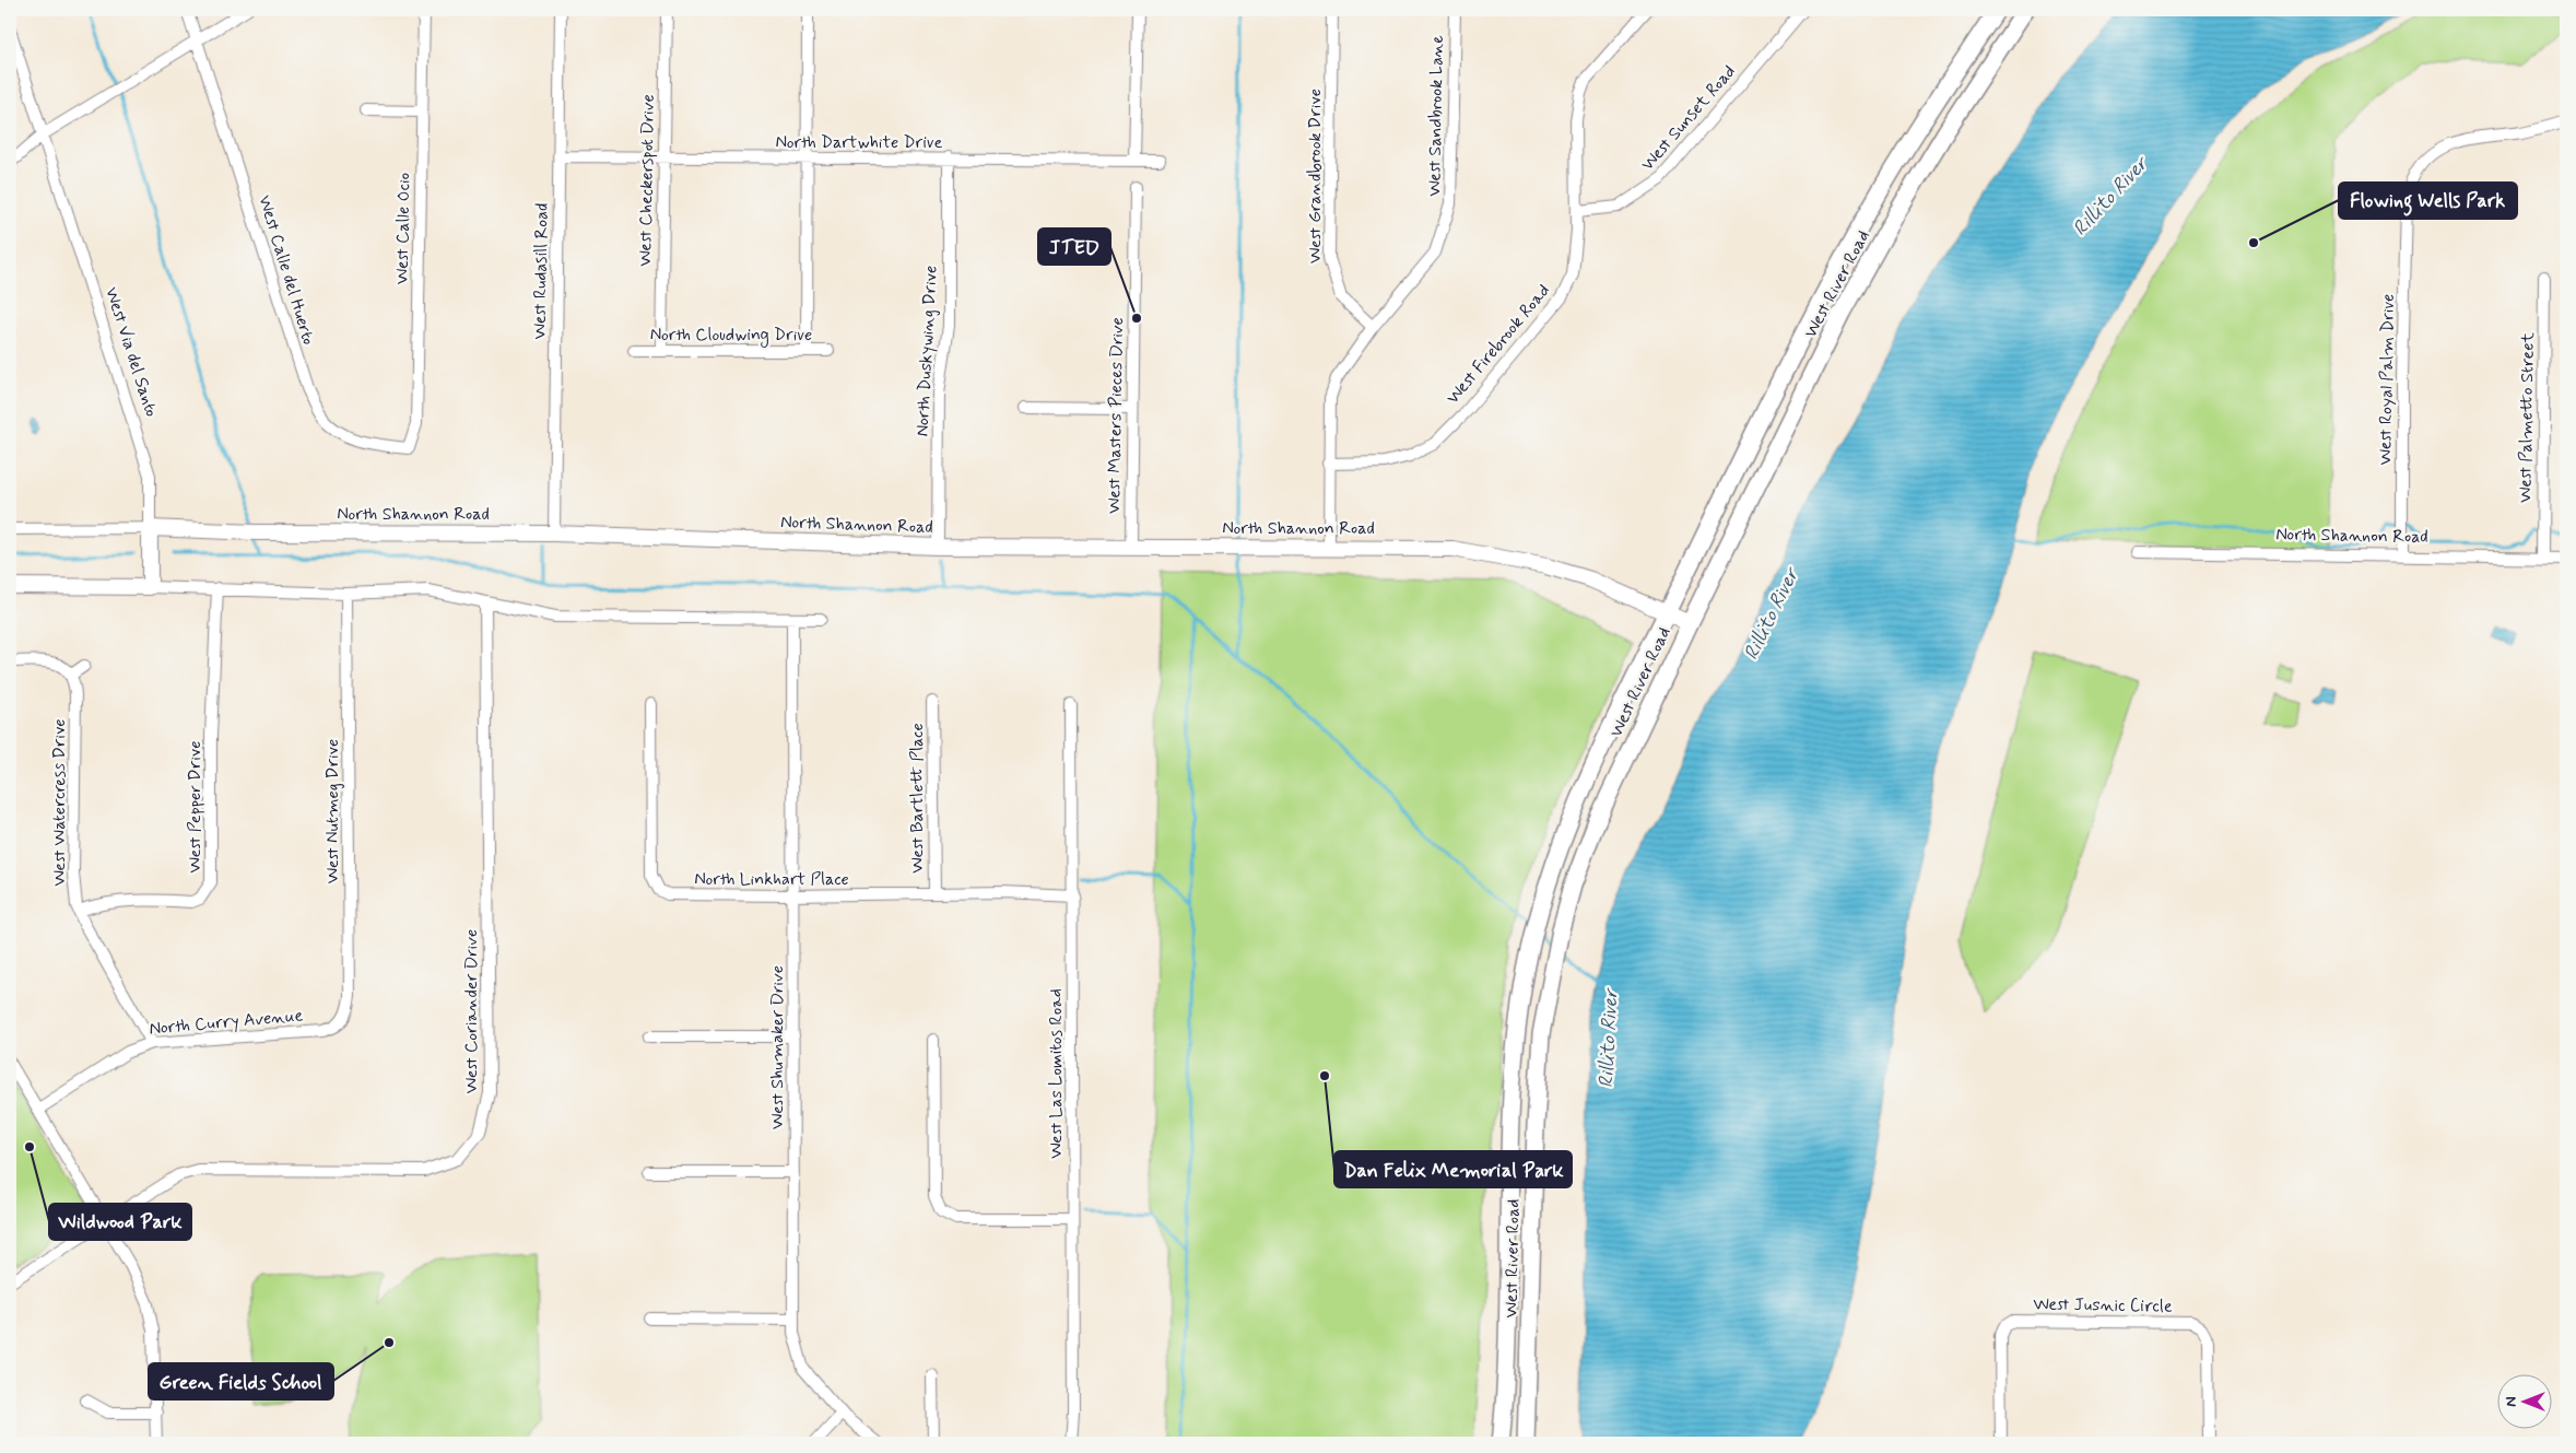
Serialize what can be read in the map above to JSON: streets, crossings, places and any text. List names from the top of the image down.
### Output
{
  "streets": {
    "main road": ["West River Road"],
    "street": [
      "West Sandbrook Lane",
      "West Sunset Road",
      "North Dartwhite Drive",
      "West Grandbrook Drive",
      "West Checkerspot Drive",
      "West Calle Ocio",
      "West Calle del Huerto",
      "West Rudasill Road",
      "North Cloudwing Drive",
      "West Firebrook Road",
      "North Duskywing Drive",
      "West Via del Santo",
      "West Royal Palm Drive",
      "West Masters Pieces Drive",
      "West Palmetto Street",
      "North Shannon Road",
      "West Bartlett Place",
      "West Watercress Drive",
      "West Pepper Drive",
      "West Nutmeg Drive",
      "North Linkhart Place",
      "West Coriander Drive",
      "North Curry Avenue",
      "West Shumaker Drive",
      "West Las Lomitos Road",
      "West Jusnic Circle"
    ]
  },
  "crossings": [
    ["West Sandbrook Lane", "West Grandbrook Drive"],
    ["West Sandbrook Lane", "West Firebrook Road"],
    ["West Sandbrook Lane", "North Shannon Road"],
    ["West Sunset Road", "West Firebrook Road"],
    ["North Dartwhite Drive", "West Checkerspot Drive"],
    ["North Dartwhite Drive", "West Rudasill Road"],
    ["North Dartwhite Drive", "North Duskywing Drive"],
    ["West Checkerspot Drive", "North Cloudwing Drive"],
    ["West Calle Ocio", "West Calle del Huerto"],
    ["West Rudasill Road", "North Shannon Road"],
    ["West River Road", "North Shannon Road"],
    ["North Duskywing Drive", "North Shannon Road"],
    ["West Via del Santo", "North Shannon Road"],
    ["West Royal Palm Drive", "North Shannon Road"],
    ["West Masters Pieces Drive", "North Shannon Road"],
    ["West Palmetto Street", "North Shannon Road"],
    ["West Bartlett Place", "North Linkhart Place"],
    ["West Watercress Drive", "West Pepper Drive"],
    ["West Watercress Drive", "North Curry Avenue"],
    ["West Nutmeg Drive", "North Curry Avenue"],
    ["North Linkhart Place", "West Shumaker Drive"],
    ["North Linkhart Place", "West Las Lomitos Road"]
  ],
  "water": ["Rillito River"],
  "places": [
    "Flowing Wells Park",
    "JTED",
    "Dan Felix Memorial Park",
    "Wildwood Park",
    "Green Fields School"
  ],
  "north": "left"
}
